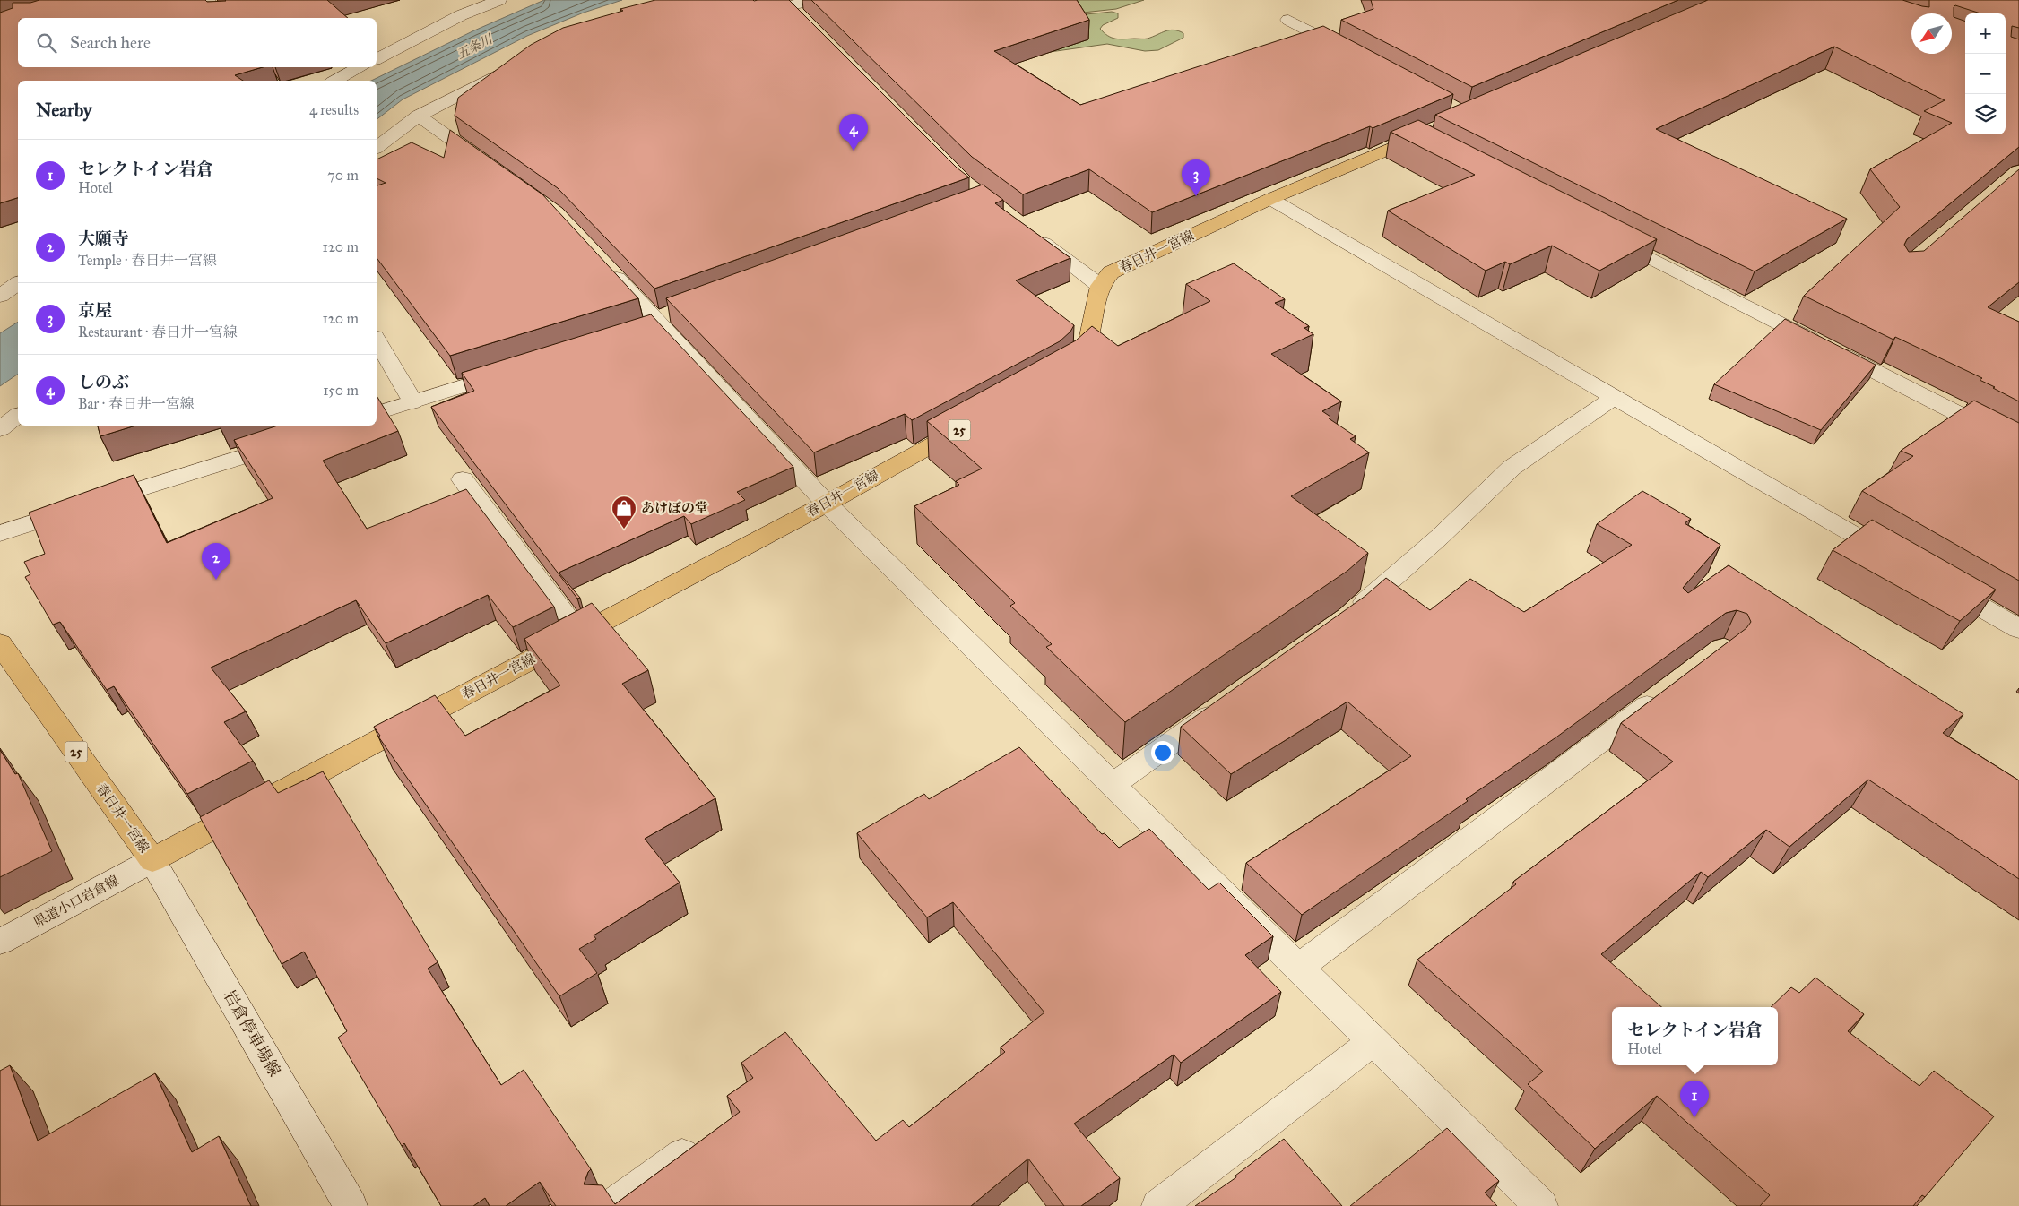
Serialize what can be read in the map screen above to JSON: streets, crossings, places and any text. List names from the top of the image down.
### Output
{
  "streets": {
    "main road": ["春日井一宮線", "25"],
    "street": ["県道小口岩倉線", "岩倉停車場線"]
  },
  "crossings": [
    ["春日井一宮線", "県道小口岩倉線"],
    ["春日井一宮線", "岩倉停車場線"],
    ["県道小口岩倉線", "岩倉停車場線"]
  ],
  "water": ["五条川"],
  "places": {
    "shop": ["あけぼの堂"]
  },
  "north": "bottom left",
  "page": {
    "map_buttons": ["+", "−"],
    "search": "Search here",
    "heading": ["Nearby", "4 results"],
    "pins": [
      "4",
      "3",
      "2",
      "1"
    ],
    "list": [
      {
        "mark": "1",
        "name": "セレクトイン岩倉",
        "note": "Hotel",
        "value": "70 m"
      },
      {
        "mark": "2",
        "name": "大願寺",
        "note": "Temple · 春日井一宮線",
        "value": "120 m"
      },
      {
        "mark": "3",
        "name": "京屋",
        "note": "Restaurant · 春日井一宮線",
        "value": "120 m"
      },
      {
        "mark": "4",
        "name": "しのぶ",
        "note": "Bar · 春日井一宮線",
        "value": "150 m"
      }
    ],
    "popup": ["セレクトイン岩倉", "Hotel"]
  }
}
